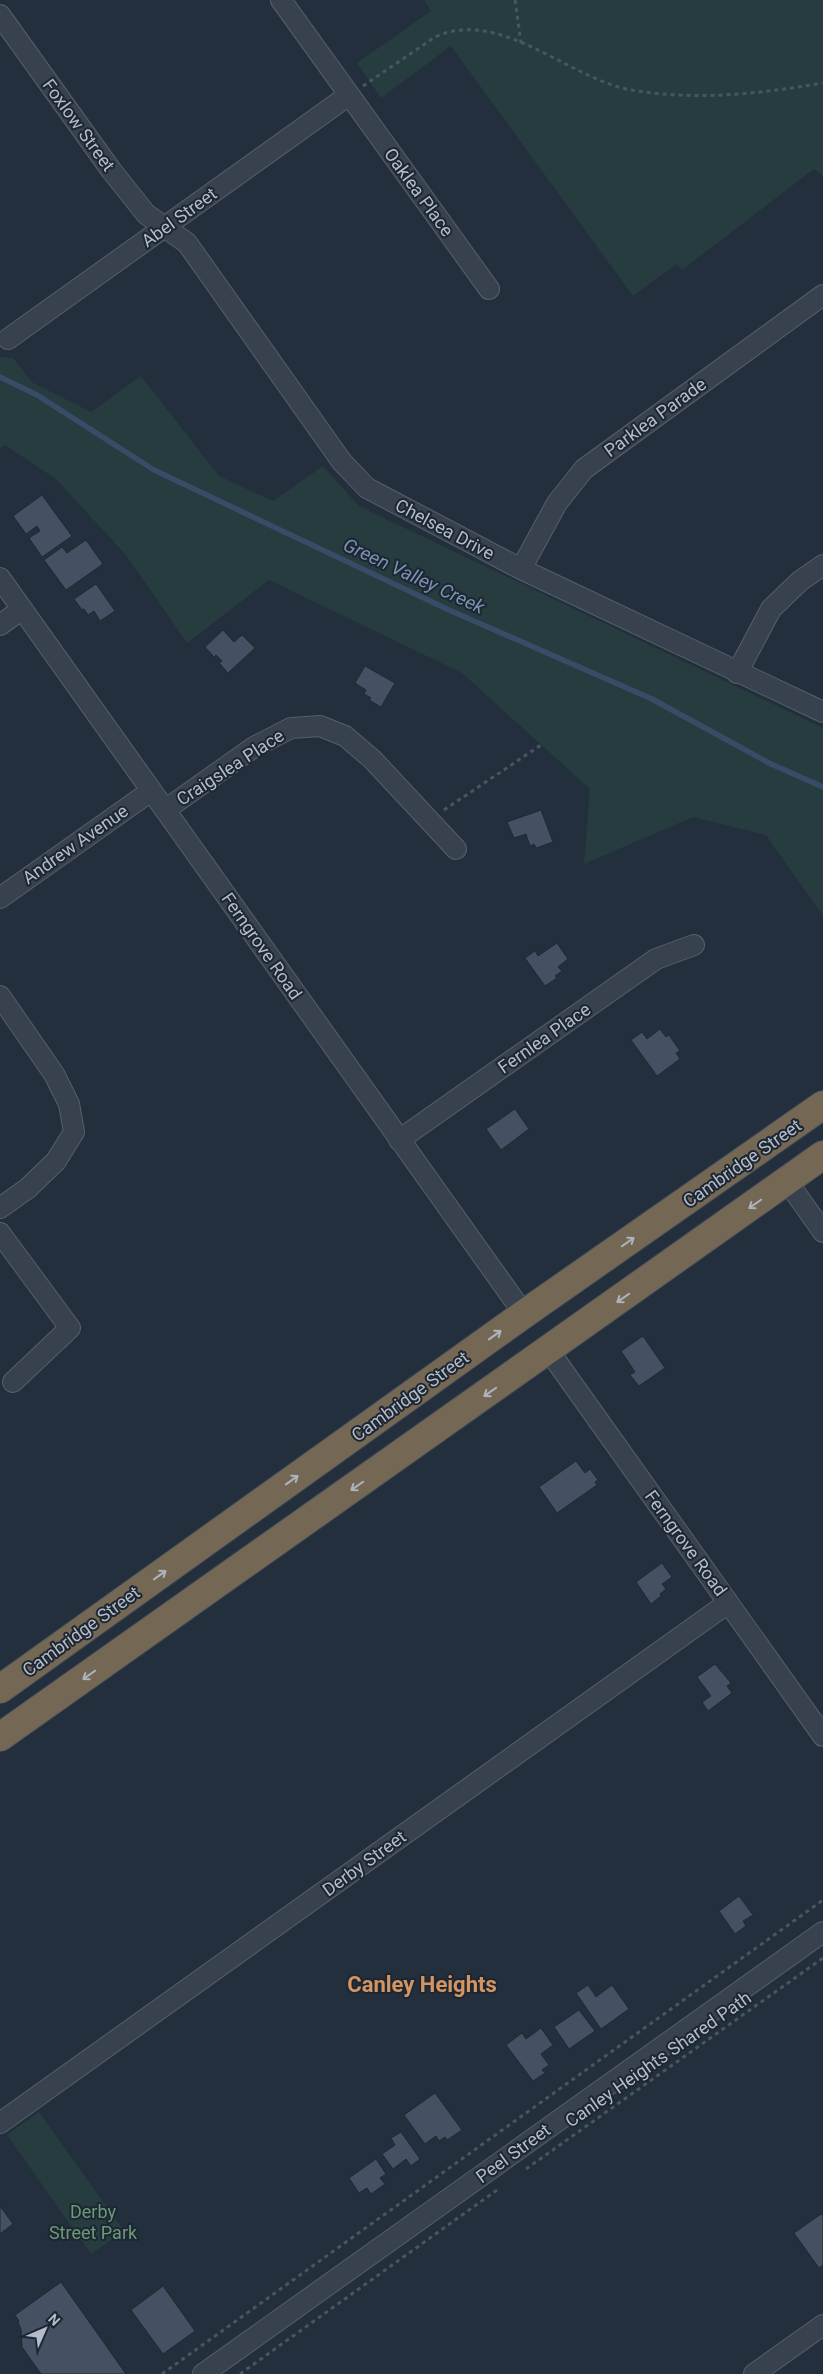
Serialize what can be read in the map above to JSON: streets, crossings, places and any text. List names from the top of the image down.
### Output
{
  "streets": {
    "highway": ["Cambridge Street"],
    "street": [
      "Foxlow Street",
      "Oaklea Place",
      "Abel Street",
      "Parklea Parade",
      "Chelsea Drive",
      "Craigslea Place",
      "Andrew Avenue",
      "Ferngrove Road",
      "Fernlea Place",
      "Derby Street",
      "Peel Street"
    ],
    "path": ["Canley Heights Shared Path"]
  },
  "crossings": [
    ["Foxlow Street", "Abel Street"],
    ["Foxlow Street", "Chelsea Drive"],
    ["Oaklea Place", "Abel Street"],
    ["Abel Street", "Chelsea Drive"],
    ["Parklea Parade", "Chelsea Drive"],
    ["Craigslea Place", "Ferngrove Road"],
    ["Andrew Avenue", "Ferngrove Road"],
    ["Ferngrove Road", "Fernlea Place"],
    ["Ferngrove Road", "Cambridge Street"],
    ["Ferngrove Road", "Derby Street"]
  ],
  "districts": ["Canley Heights"],
  "water": ["Green Valley Creek"],
  "parks": ["Derby Street Park"],
  "north": "top right"
}
